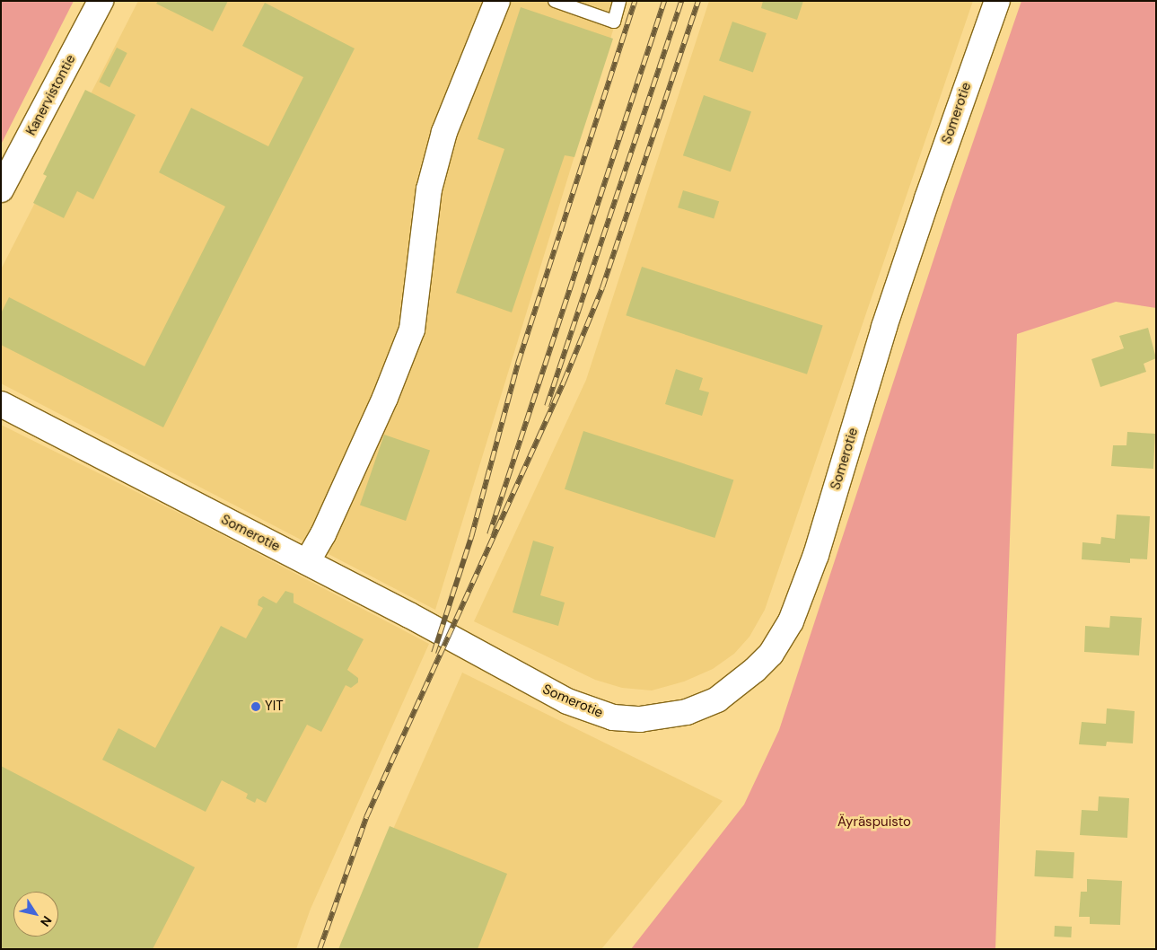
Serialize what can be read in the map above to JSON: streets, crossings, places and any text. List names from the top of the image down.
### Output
{
  "streets": {
    "street": ["Kanervistontie", "Somerotie"]
  },
  "parks": ["Äyräspuisto"],
  "places": ["YIT"],
  "north": "bottom right"
}
